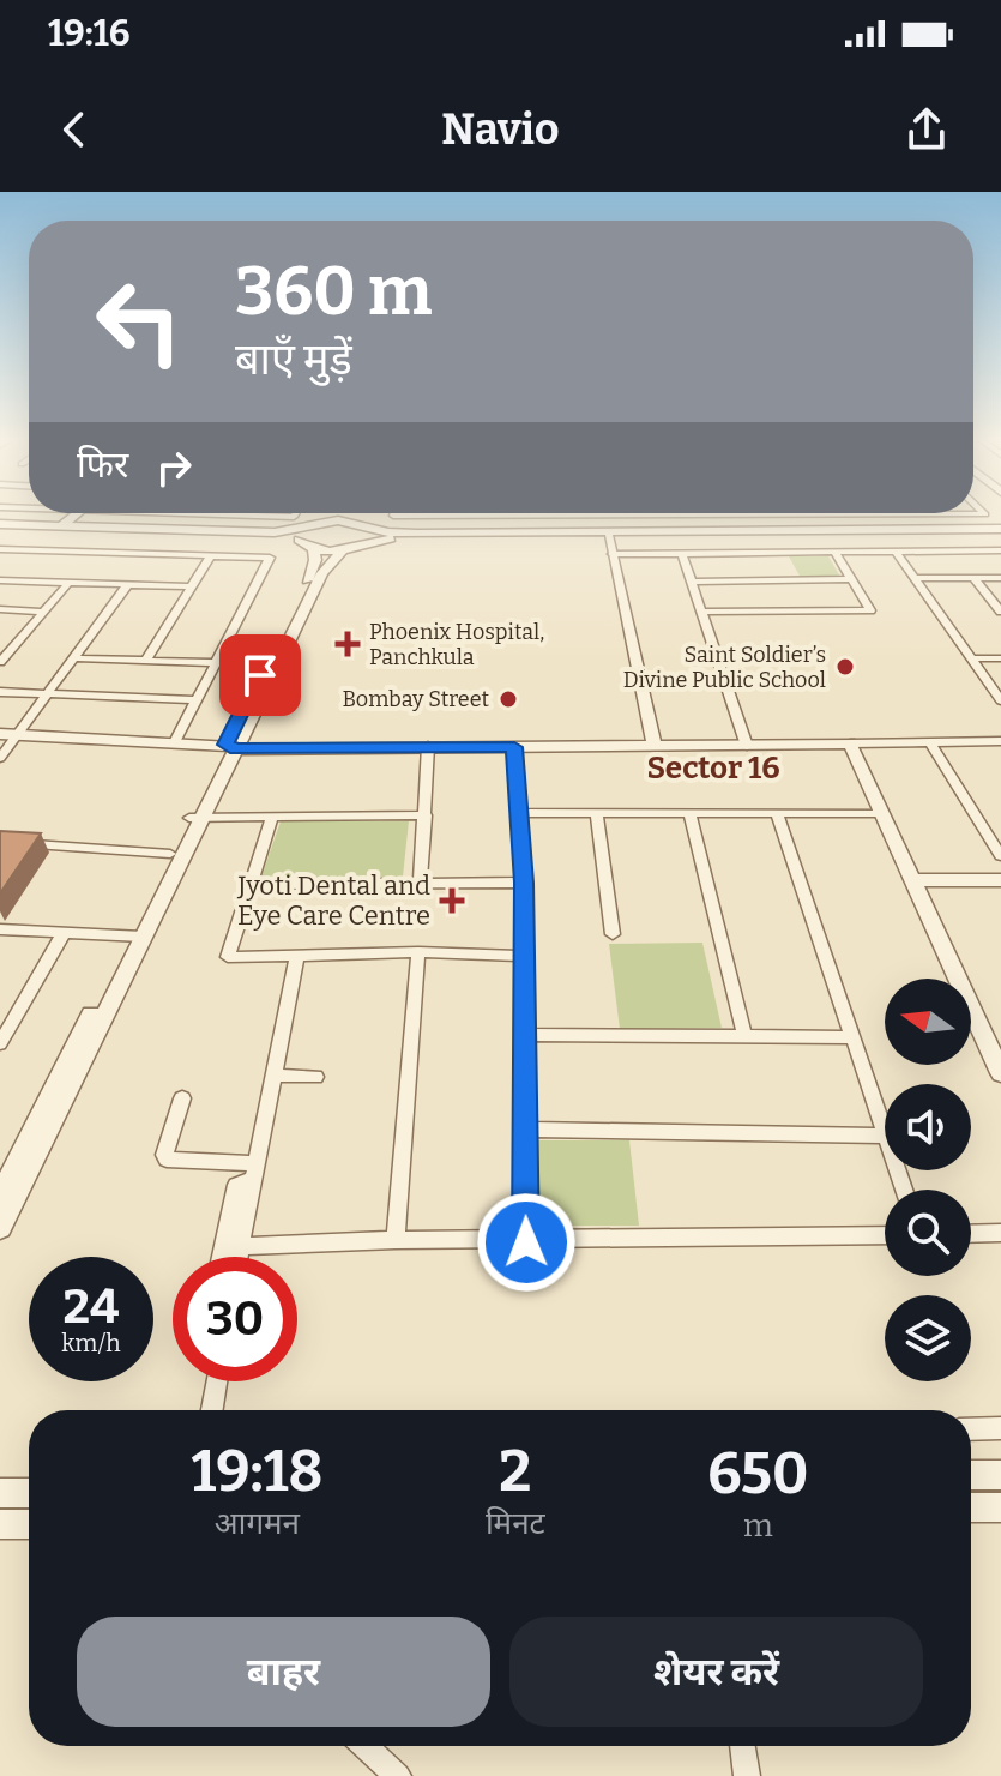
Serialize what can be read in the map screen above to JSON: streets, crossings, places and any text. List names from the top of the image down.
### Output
{
  "districts": ["Sector 16"],
  "places": {
    "health": ["Phoenix Hospital, Panchkula", "Jyoti Dental and Eye Care Centre"],
    "other": ["Saint Soldier’s Divine Public School", "Bombay Street"]
  },
  "north": "left",
  "page": {
    "status": "19:16",
    "header": "Navio",
    "turn": ["360 m", "बाएँ मुड़ें"],
    "then": "फिर",
    "speed": "24 km/h",
    "limit": "30",
    "eta": [
      "19:18",
      "आगमन",
      "2",
      "मिनट",
      "650",
      "m"
    ],
    "buttons": ["बाहर", "शेयर करें"]
  }
}
